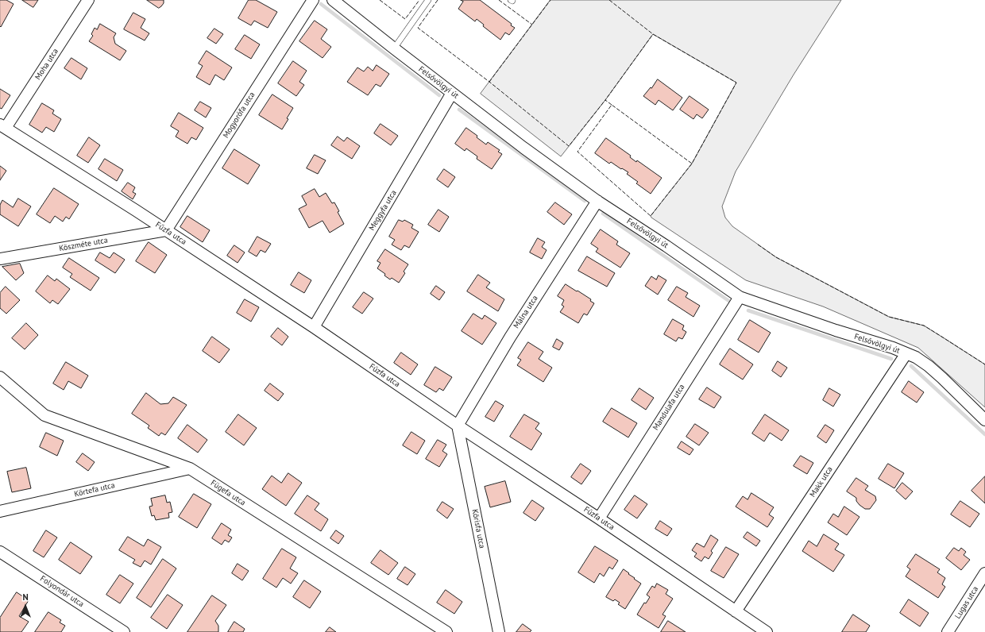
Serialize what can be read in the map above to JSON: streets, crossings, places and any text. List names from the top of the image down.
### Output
{
  "streets": {
    "street": [
      "Moha utca",
      "Felsővölgyi út",
      "Mogyorófa utca",
      "Meggyfa utca",
      "Fűzfa utca",
      "Köszméte utca",
      "Málna utca",
      "Mandulafa utca",
      "Makk utca",
      "Körtefa utca",
      "Fügefa utca",
      "Kőrisfa utca",
      "Folyondár utca",
      "Lugas utca"
    ]
  },
  "crossings": [
    ["Moha utca", "Fűzfa utca"],
    ["Felsővölgyi út", "Meggyfa utca"],
    ["Felsővölgyi út", "Málna utca"],
    ["Felsővölgyi út", "Mandulafa utca"],
    ["Felsővölgyi út", "Makk utca"],
    ["Mogyorófa utca", "Fűzfa utca"],
    ["Mogyorófa utca", "Köszméte utca"],
    ["Meggyfa utca", "Fűzfa utca"],
    ["Fűzfa utca", "Köszméte utca"],
    ["Fűzfa utca", "Málna utca"],
    ["Fűzfa utca", "Mandulafa utca"],
    ["Fűzfa utca", "Makk utca"],
    ["Fűzfa utca", "Kőrisfa utca"],
    ["Málna utca", "Kőrisfa utca"],
    ["Körtefa utca", "Fügefa utca"]
  ],
  "north": "top"
}
